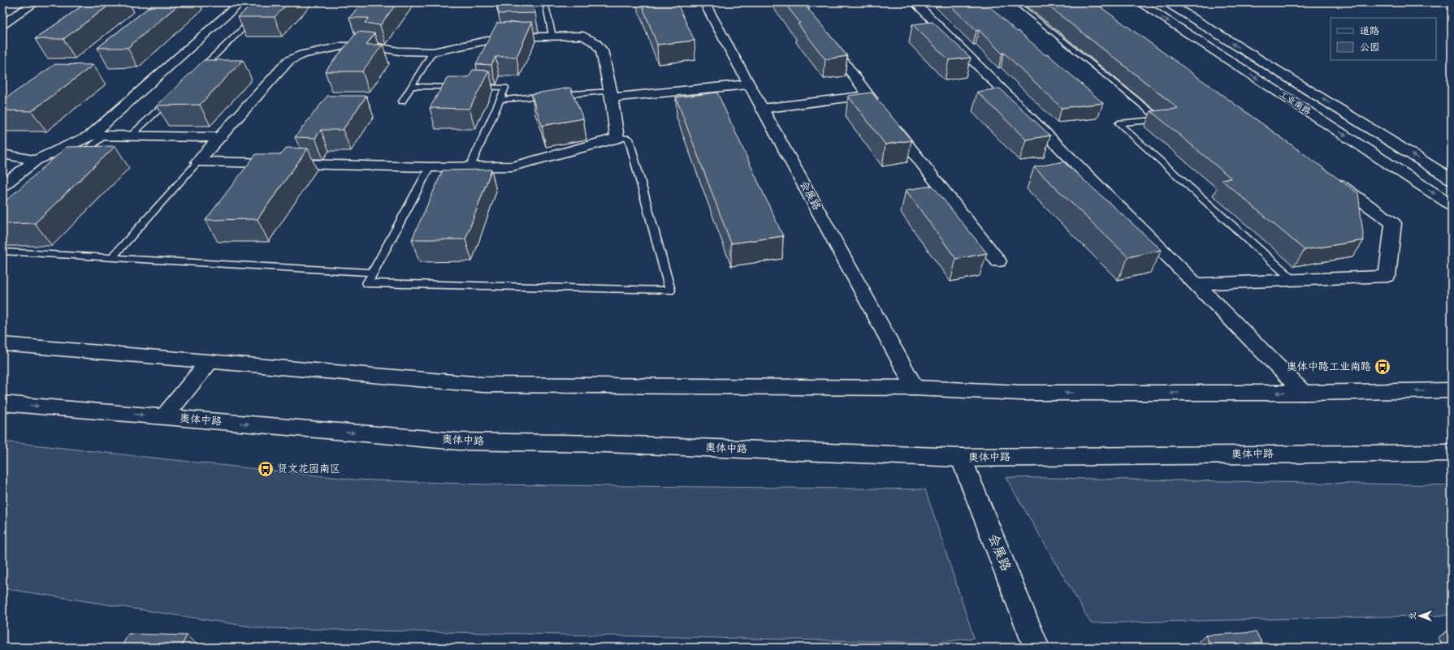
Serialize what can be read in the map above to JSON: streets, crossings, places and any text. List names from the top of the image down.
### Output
{
  "streets": {
    "street": ["工业南路", "会展路", "奥体中路"]
  },
  "crossings": [
    ["会展路", "奥体中路"]
  ],
  "places": {
    "bus stop": ["奥体中路工业南路", "贤文花园南区"]
  },
  "legend": ["道路", "公园"],
  "north": "left"
}
